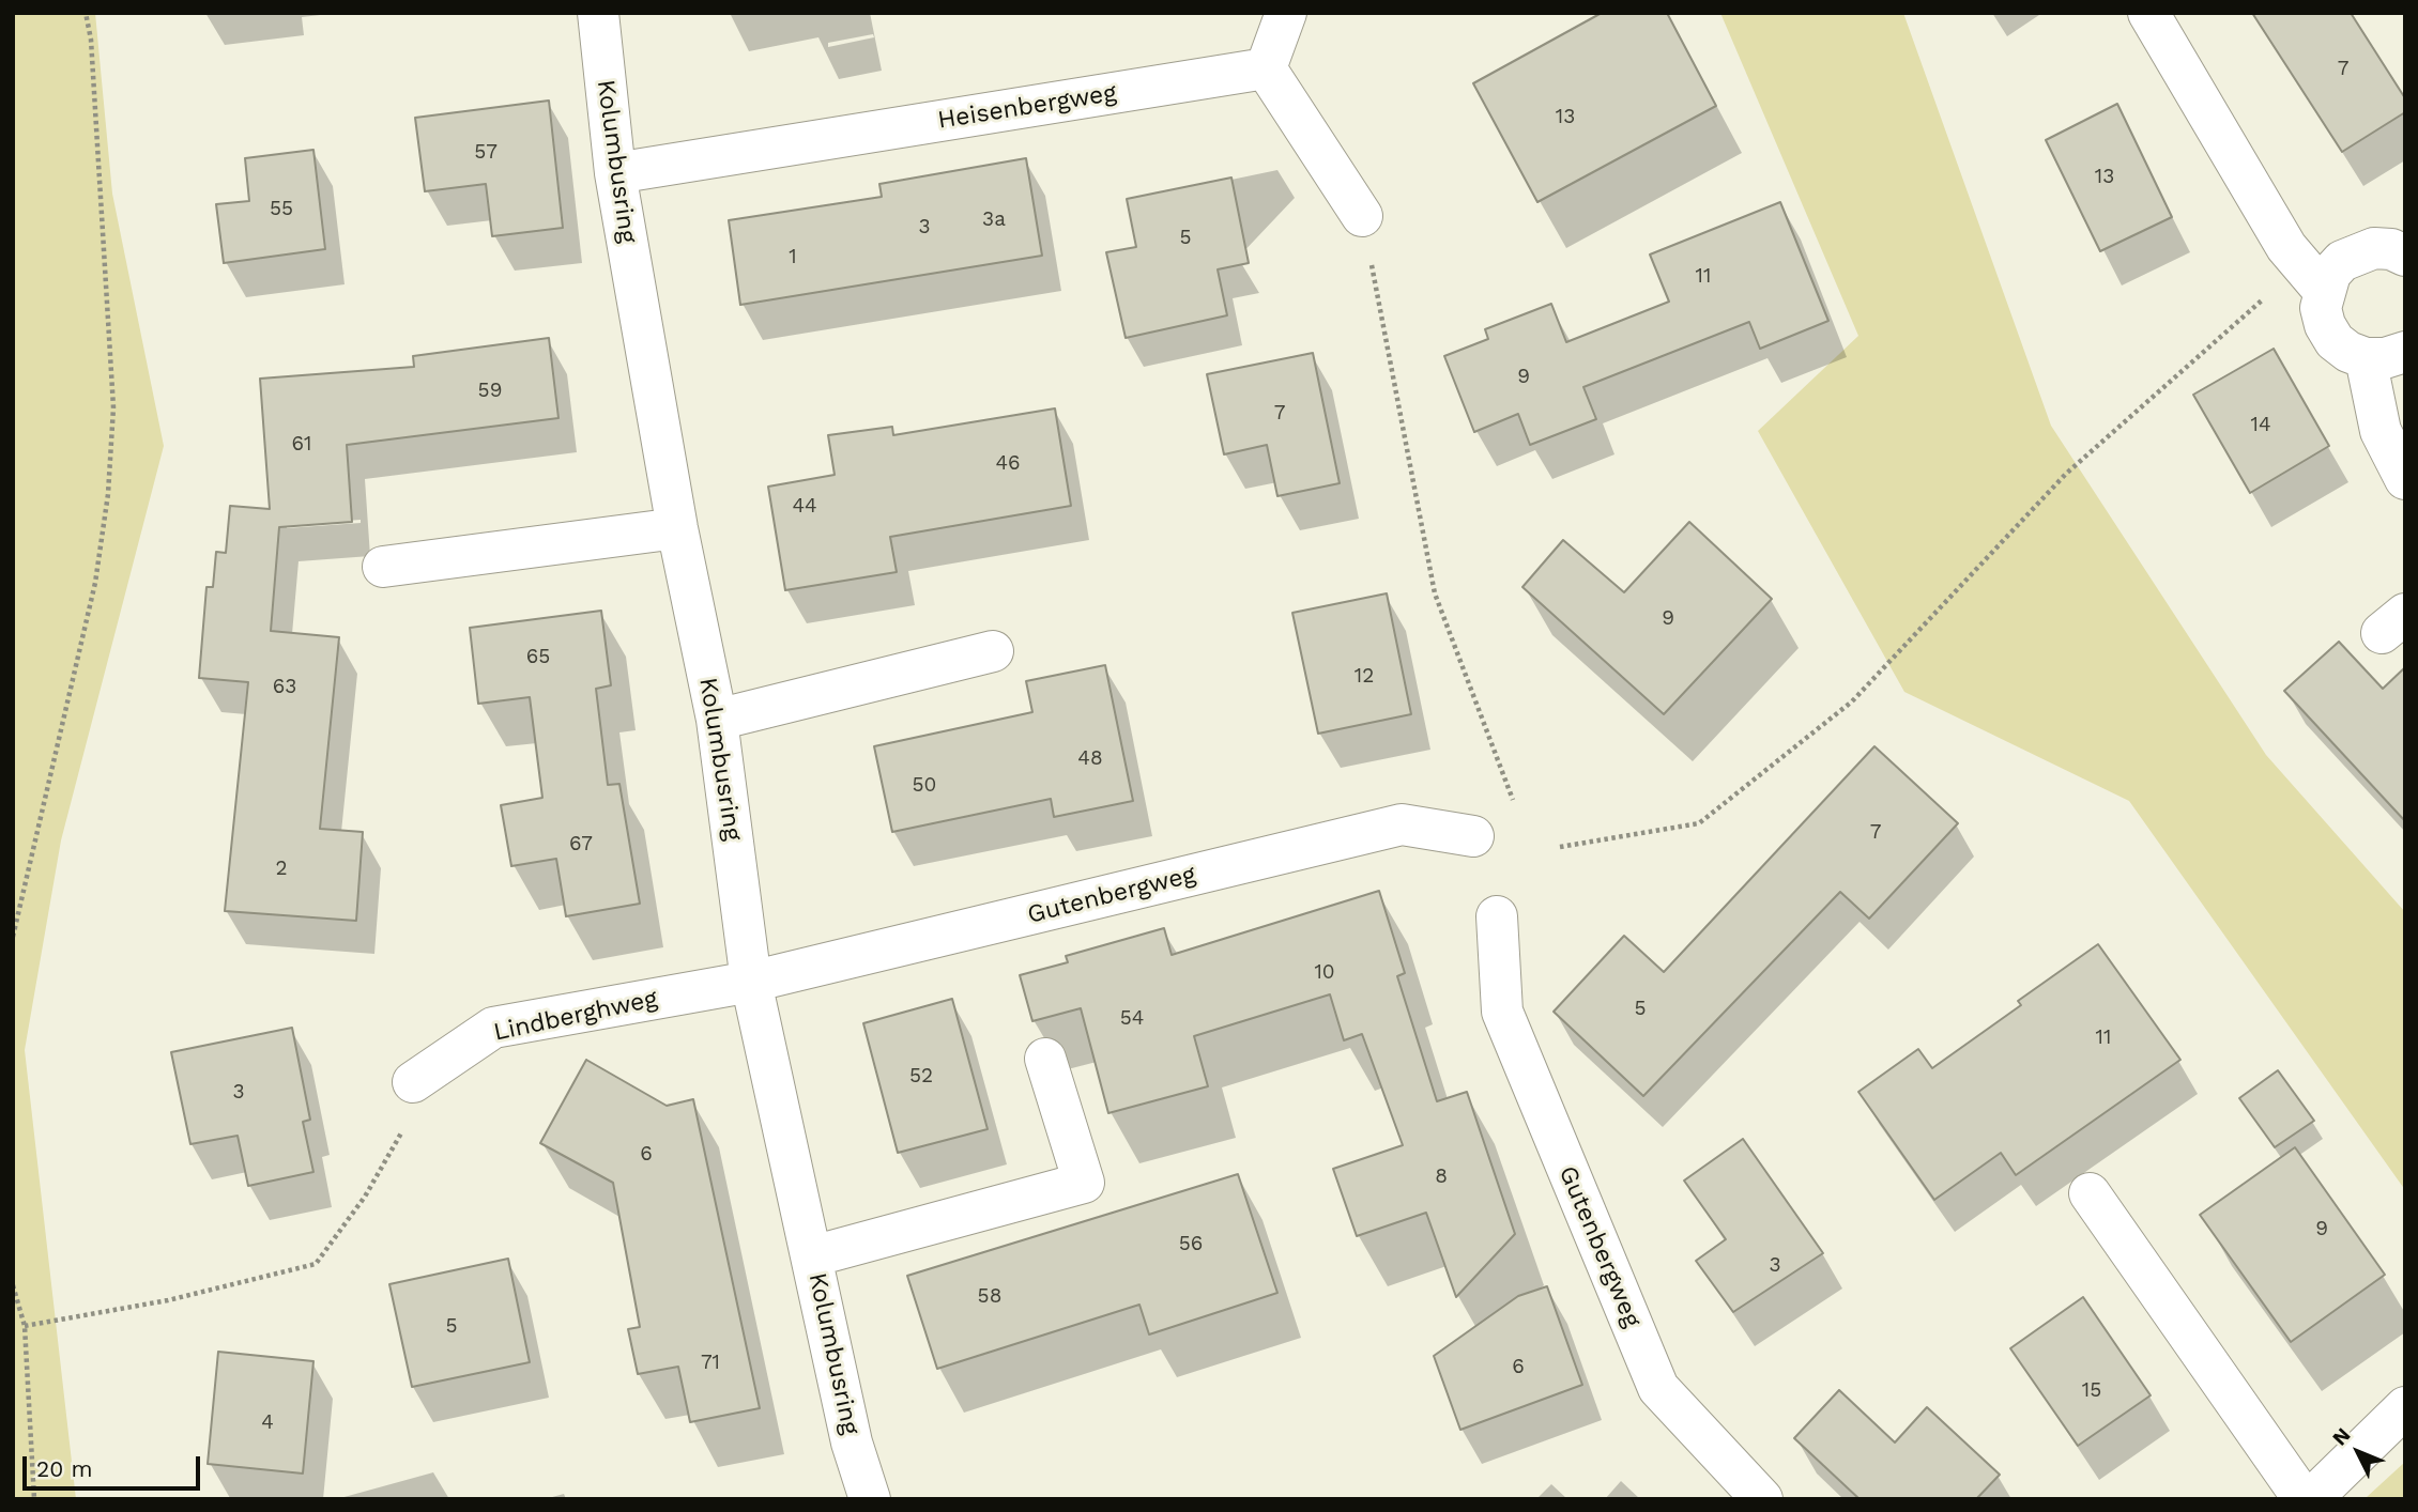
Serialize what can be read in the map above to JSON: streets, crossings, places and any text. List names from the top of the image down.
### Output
{
  "streets": {
    "street": [
      "Heisenbergweg",
      "Kolumbusring",
      "Gutenbergweg",
      "Lindberghweg"
    ]
  },
  "crossings": [
    ["Heisenbergweg", "Kolumbusring"],
    ["Kolumbusring", "Gutenbergweg"],
    ["Kolumbusring", "Lindberghweg"],
    ["Gutenbergweg", "Lindberghweg"]
  ],
  "house_numbers": [
    "7",
    "13",
    "57",
    "13",
    "55",
    "3a",
    "3",
    "5",
    "1",
    "11",
    "9",
    "59",
    "7",
    "14",
    "61",
    "46",
    "44",
    "9",
    "65",
    "12",
    "63",
    "48",
    "50",
    "7",
    "67",
    "2",
    "10",
    "5",
    "54",
    "11",
    "52",
    "3",
    "6",
    "8",
    "9",
    "56",
    "3",
    "58",
    "5",
    "71",
    "6",
    "15",
    "4"
  ],
  "scale_bar": "20 m",
  "north": "top left"
}
